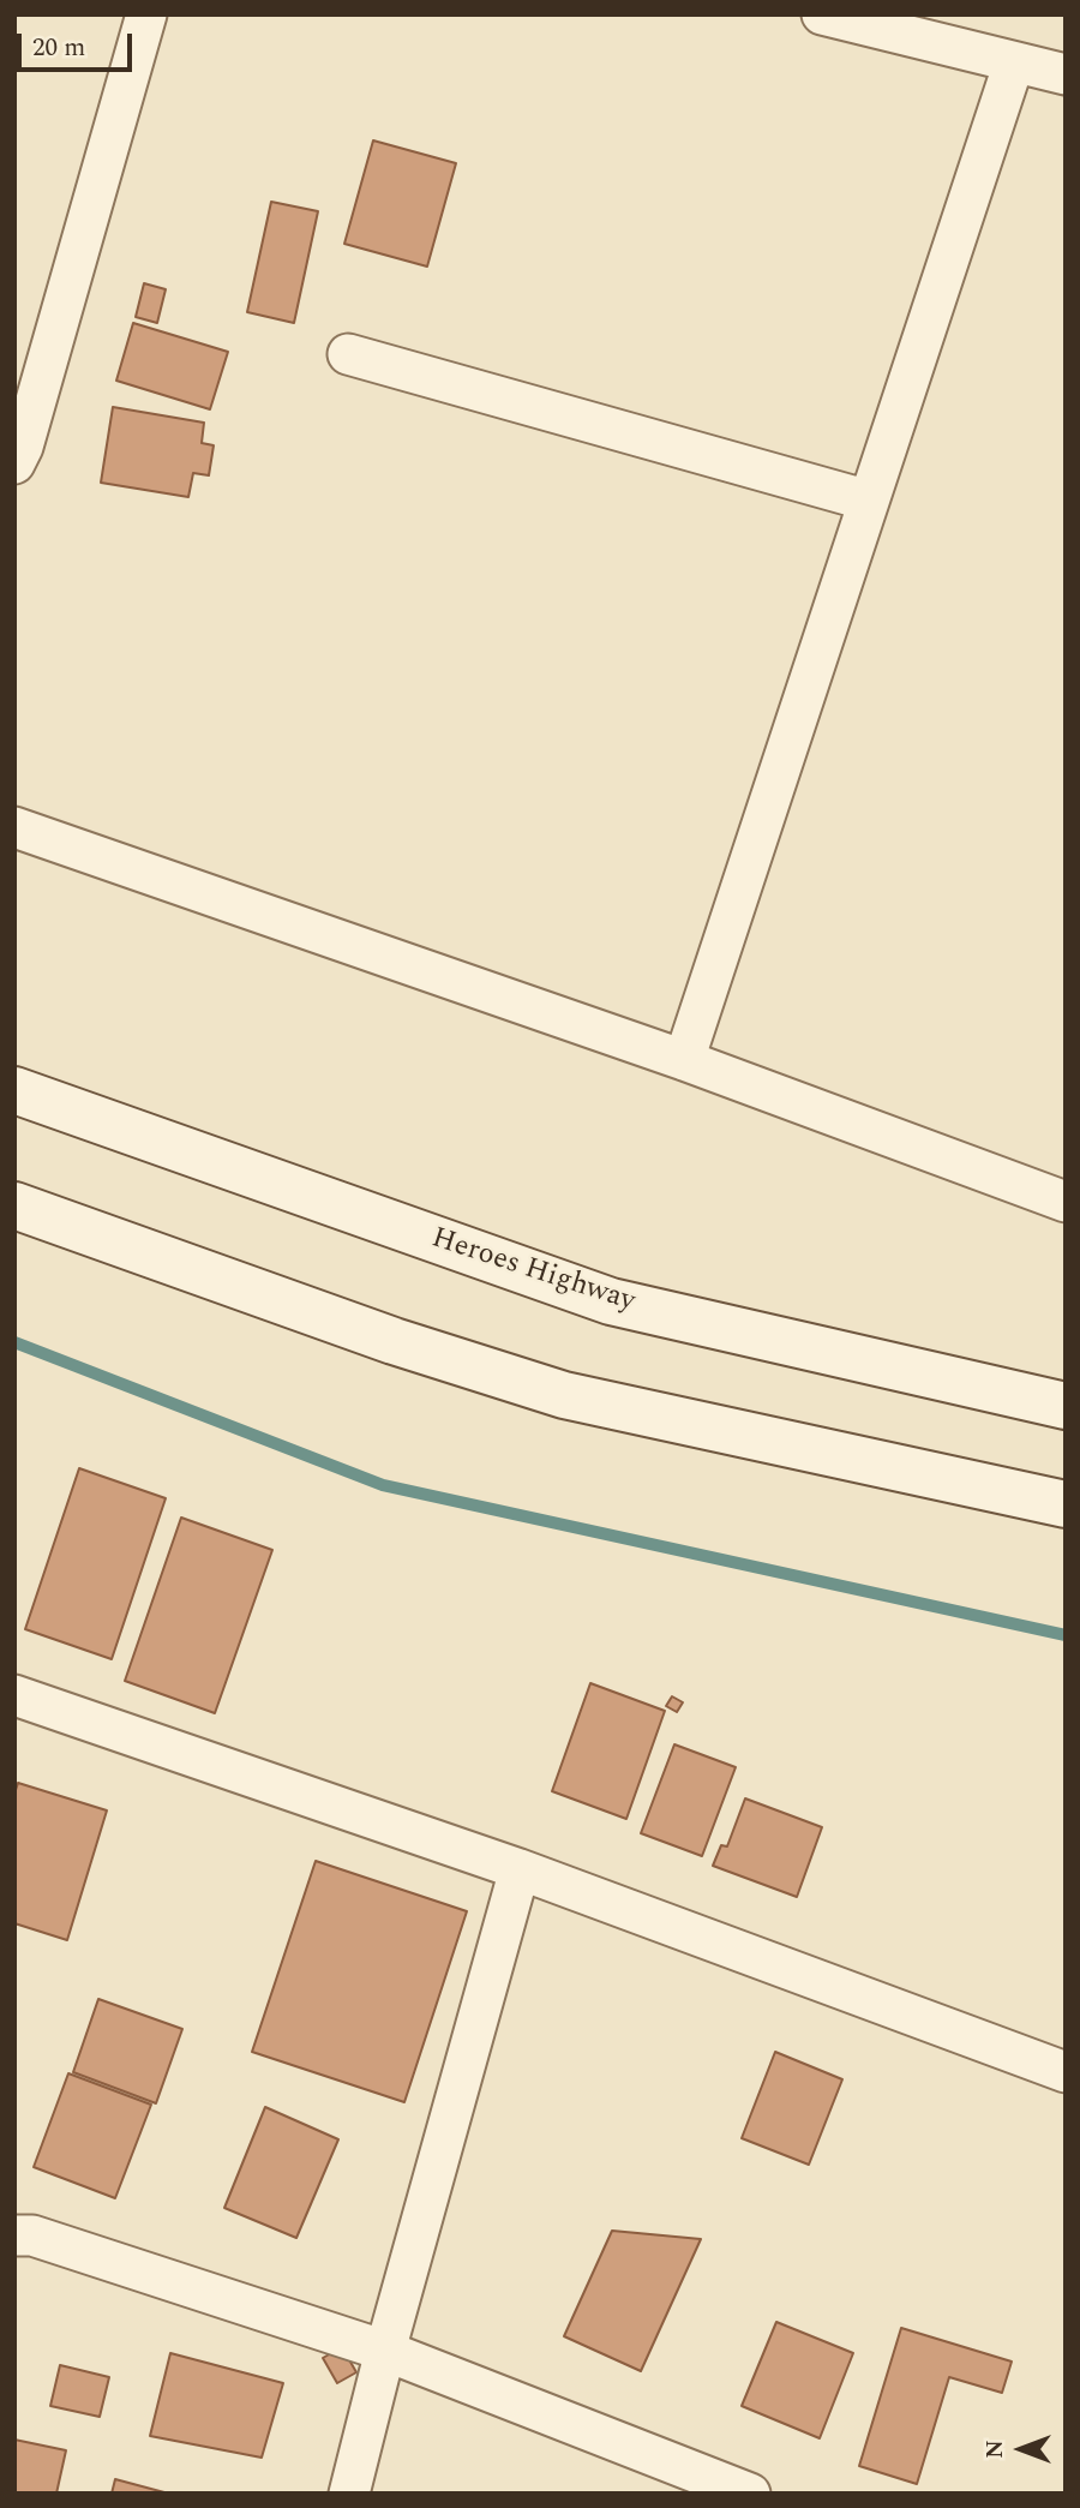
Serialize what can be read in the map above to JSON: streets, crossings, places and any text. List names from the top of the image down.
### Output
{
  "streets": {
    "main road": ["Heroes Highway"]
  },
  "scale_bar": "20 m",
  "north": "left"
}
